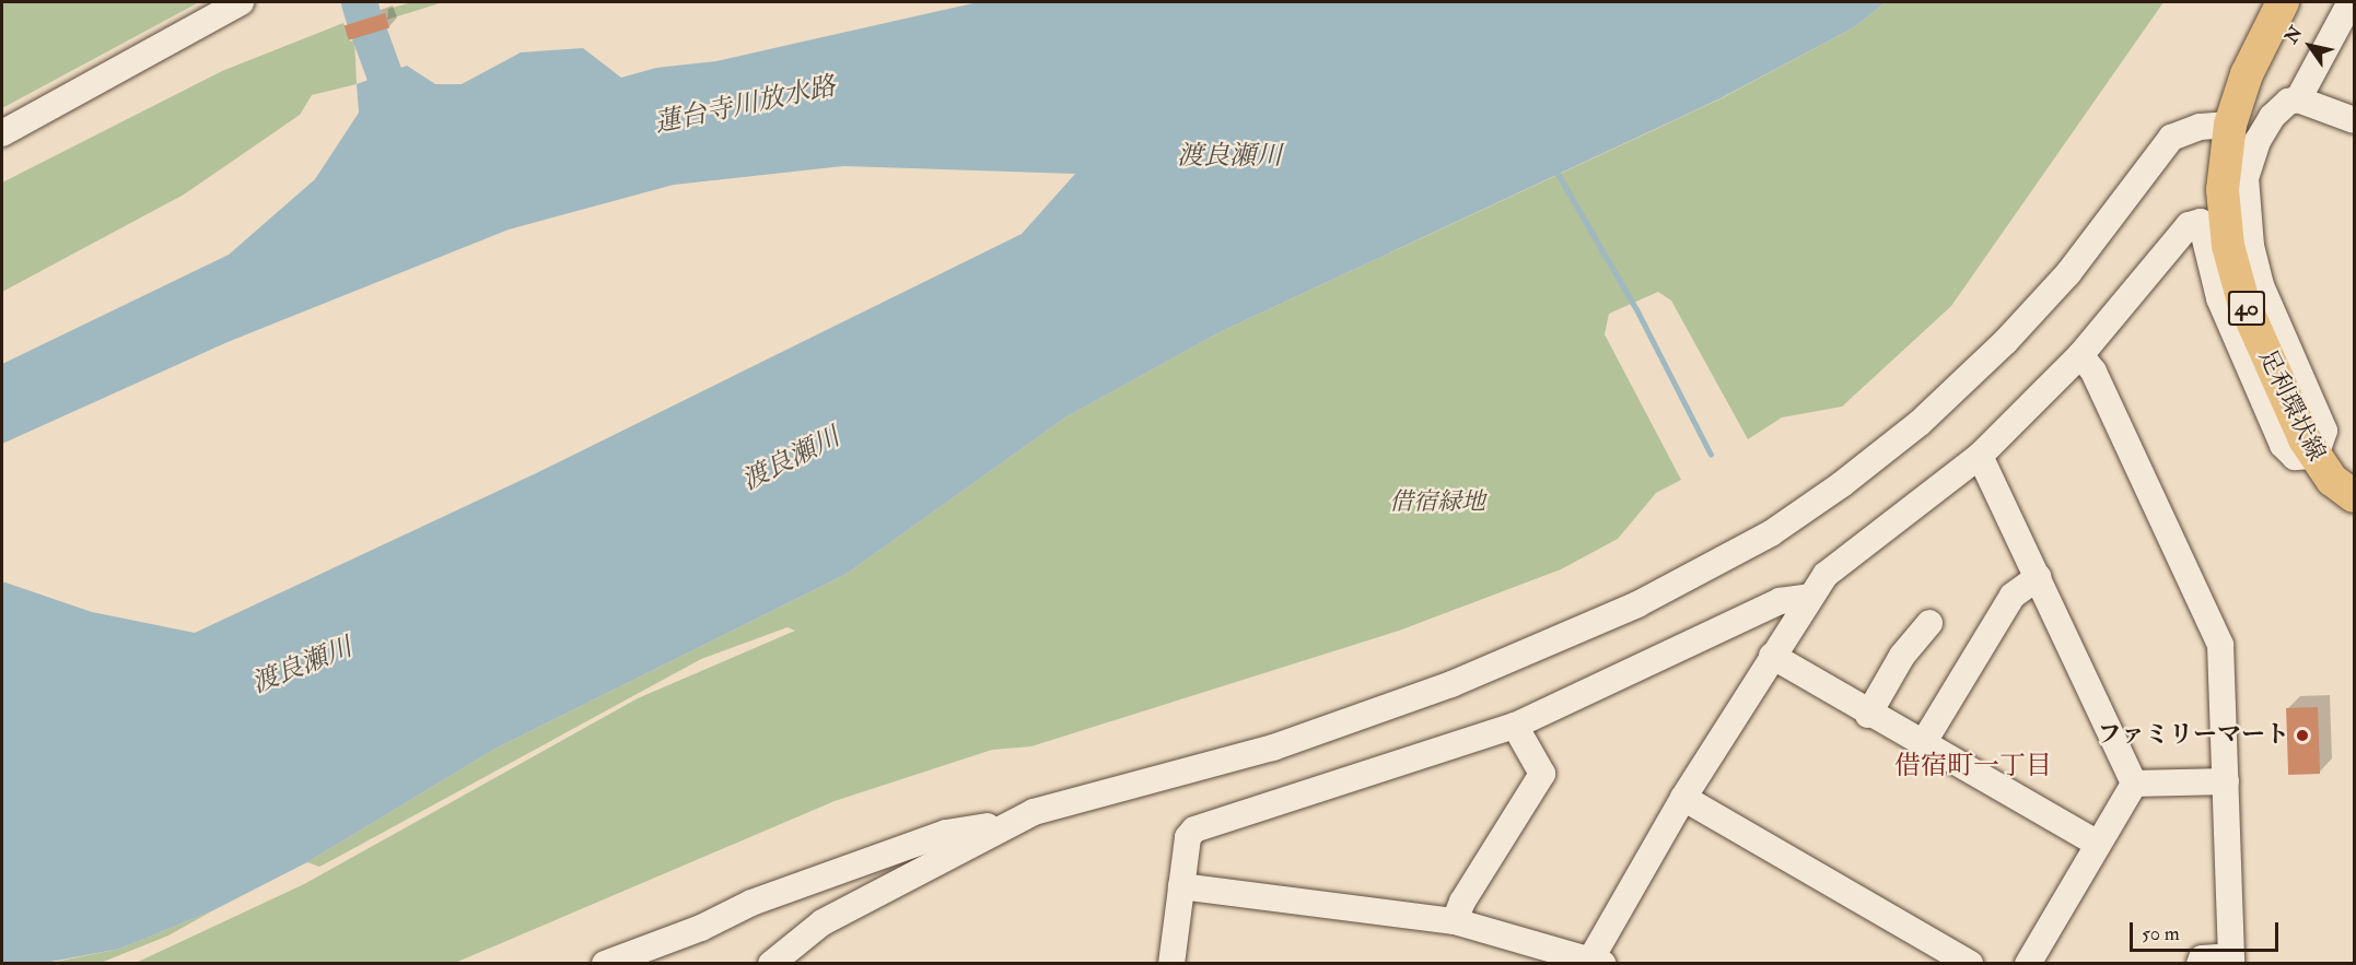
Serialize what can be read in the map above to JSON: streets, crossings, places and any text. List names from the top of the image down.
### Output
{
  "streets": {
    "main road": ["40", "足利環状線"]
  },
  "districts": ["借宿町一丁目"],
  "water": ["蓮台寺川放水路", "渡良瀬川"],
  "parks": ["借宿緑地"],
  "places": ["ファミリーマート"],
  "scale_bar": "50 m",
  "north": "top left"
}
